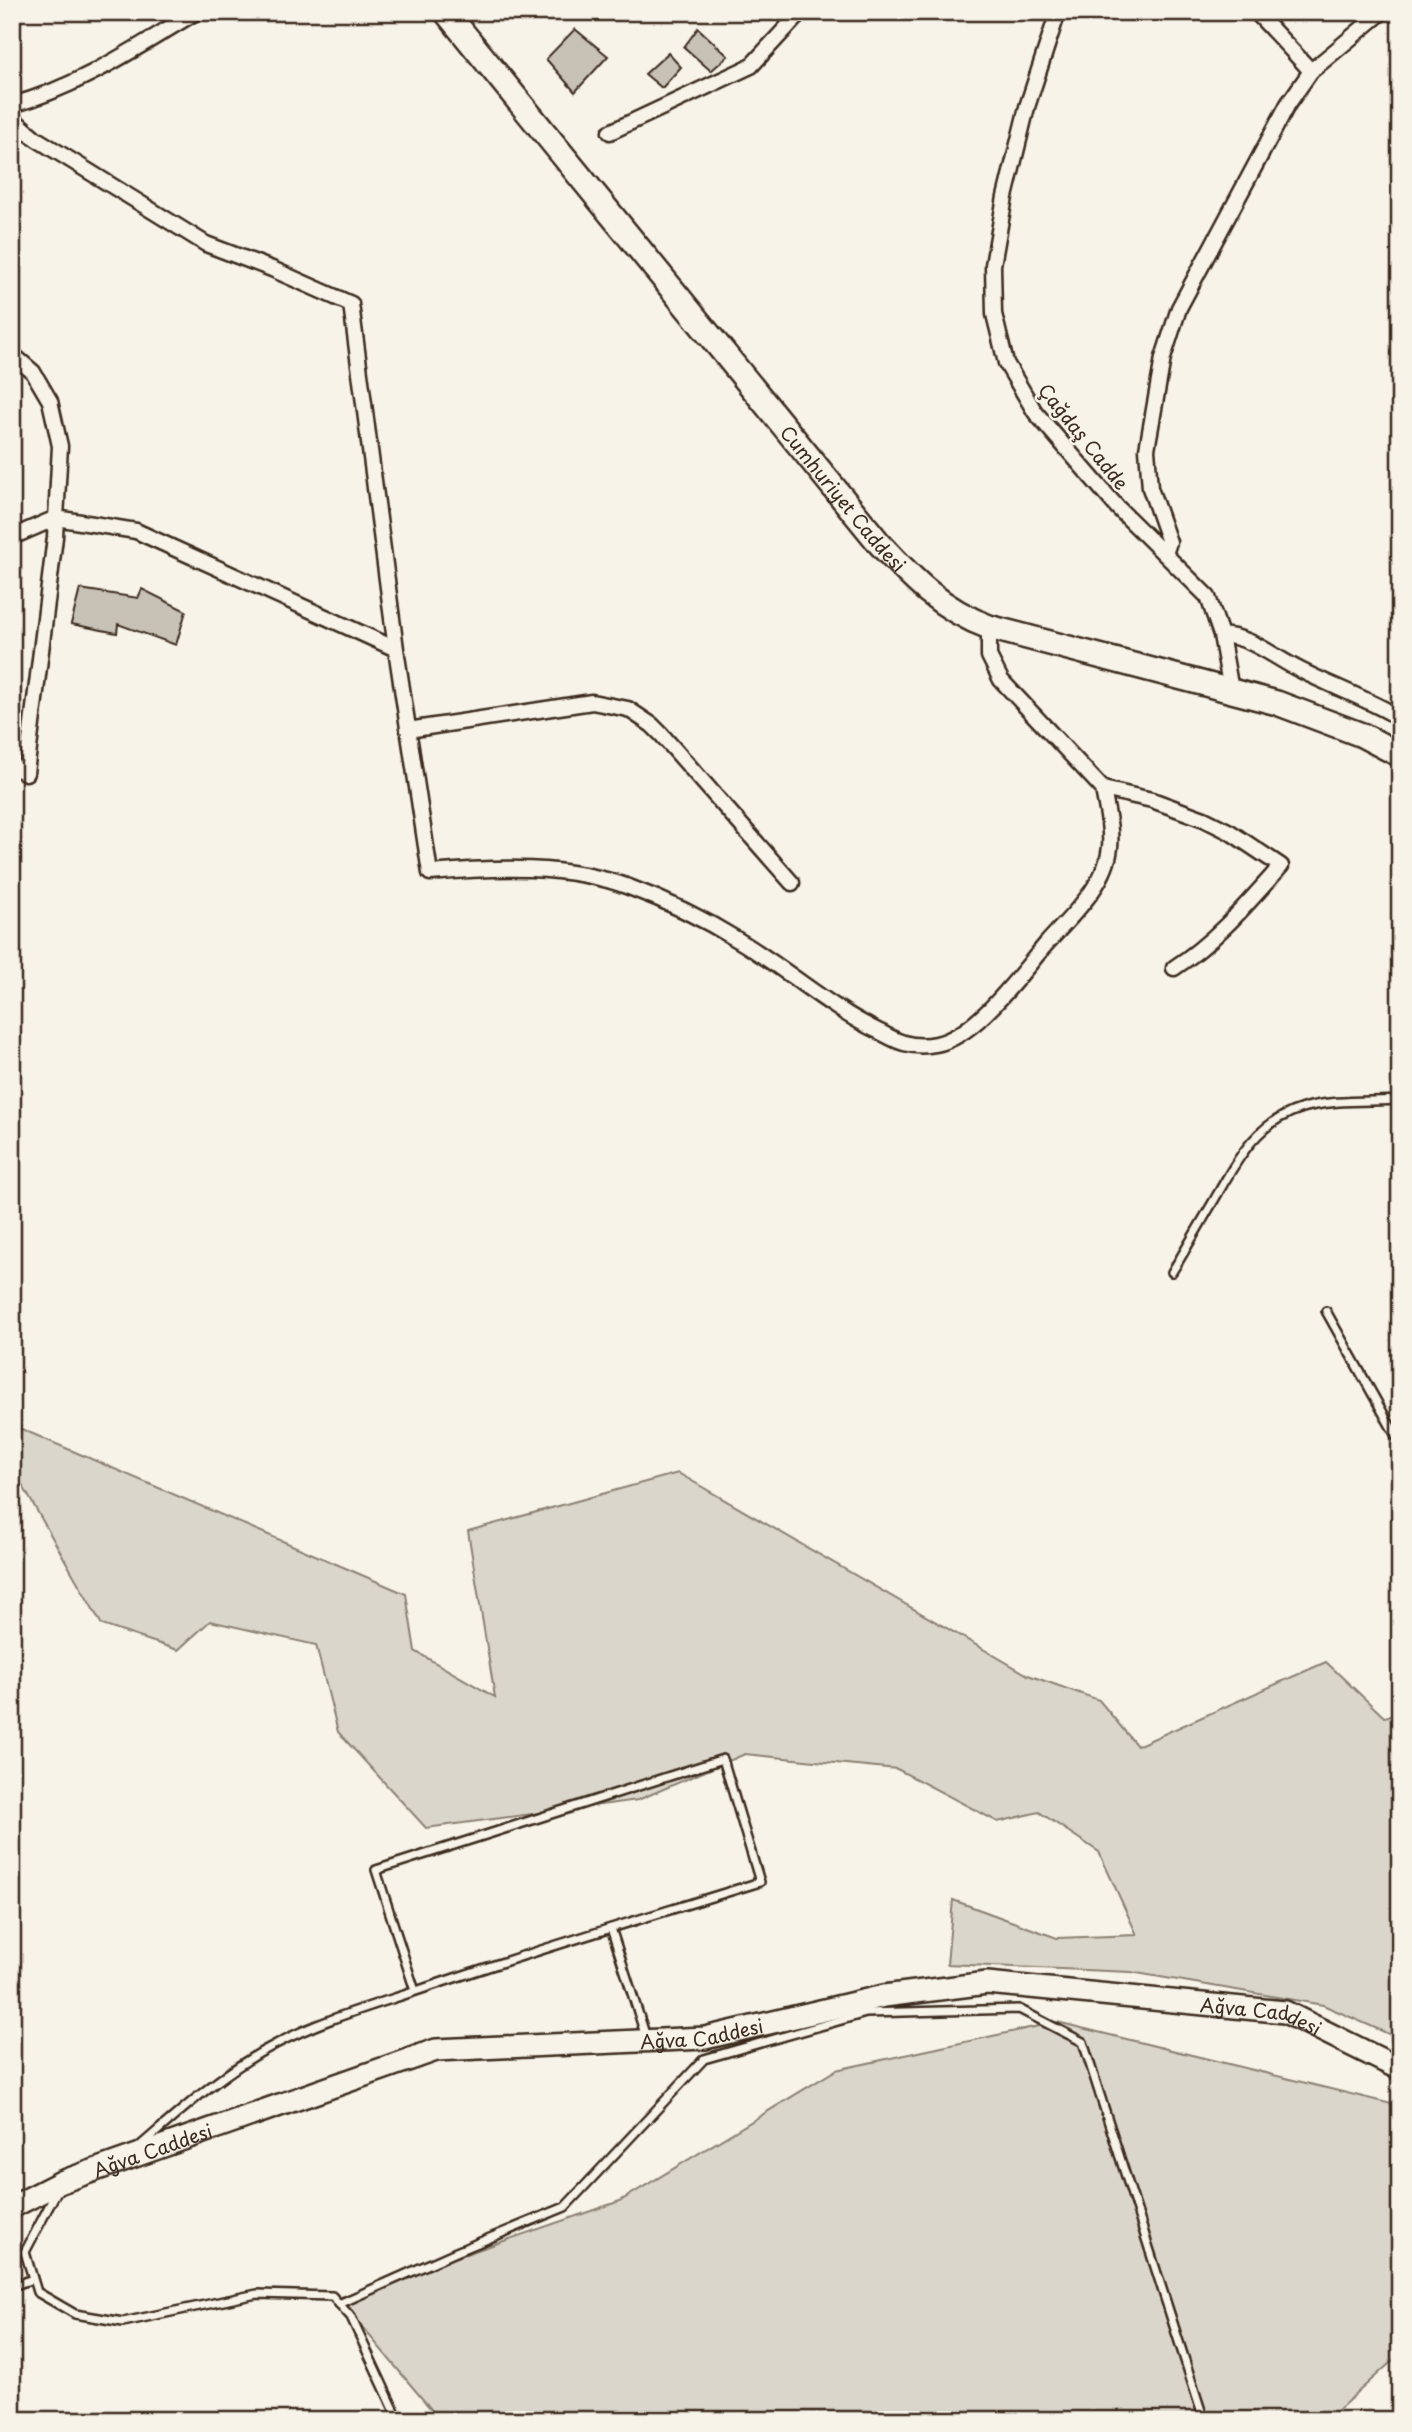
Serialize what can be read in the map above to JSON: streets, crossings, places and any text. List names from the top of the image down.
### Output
{
  "streets": {
    "main road": ["Cumhuriyet Caddesi"],
    "street": ["Çağdaş Cadde", "Ağva Caddesi"]
  },
  "crossings": [
    ["Çağdaş Cadde", "Cumhuriyet Caddesi"]
  ]
}
